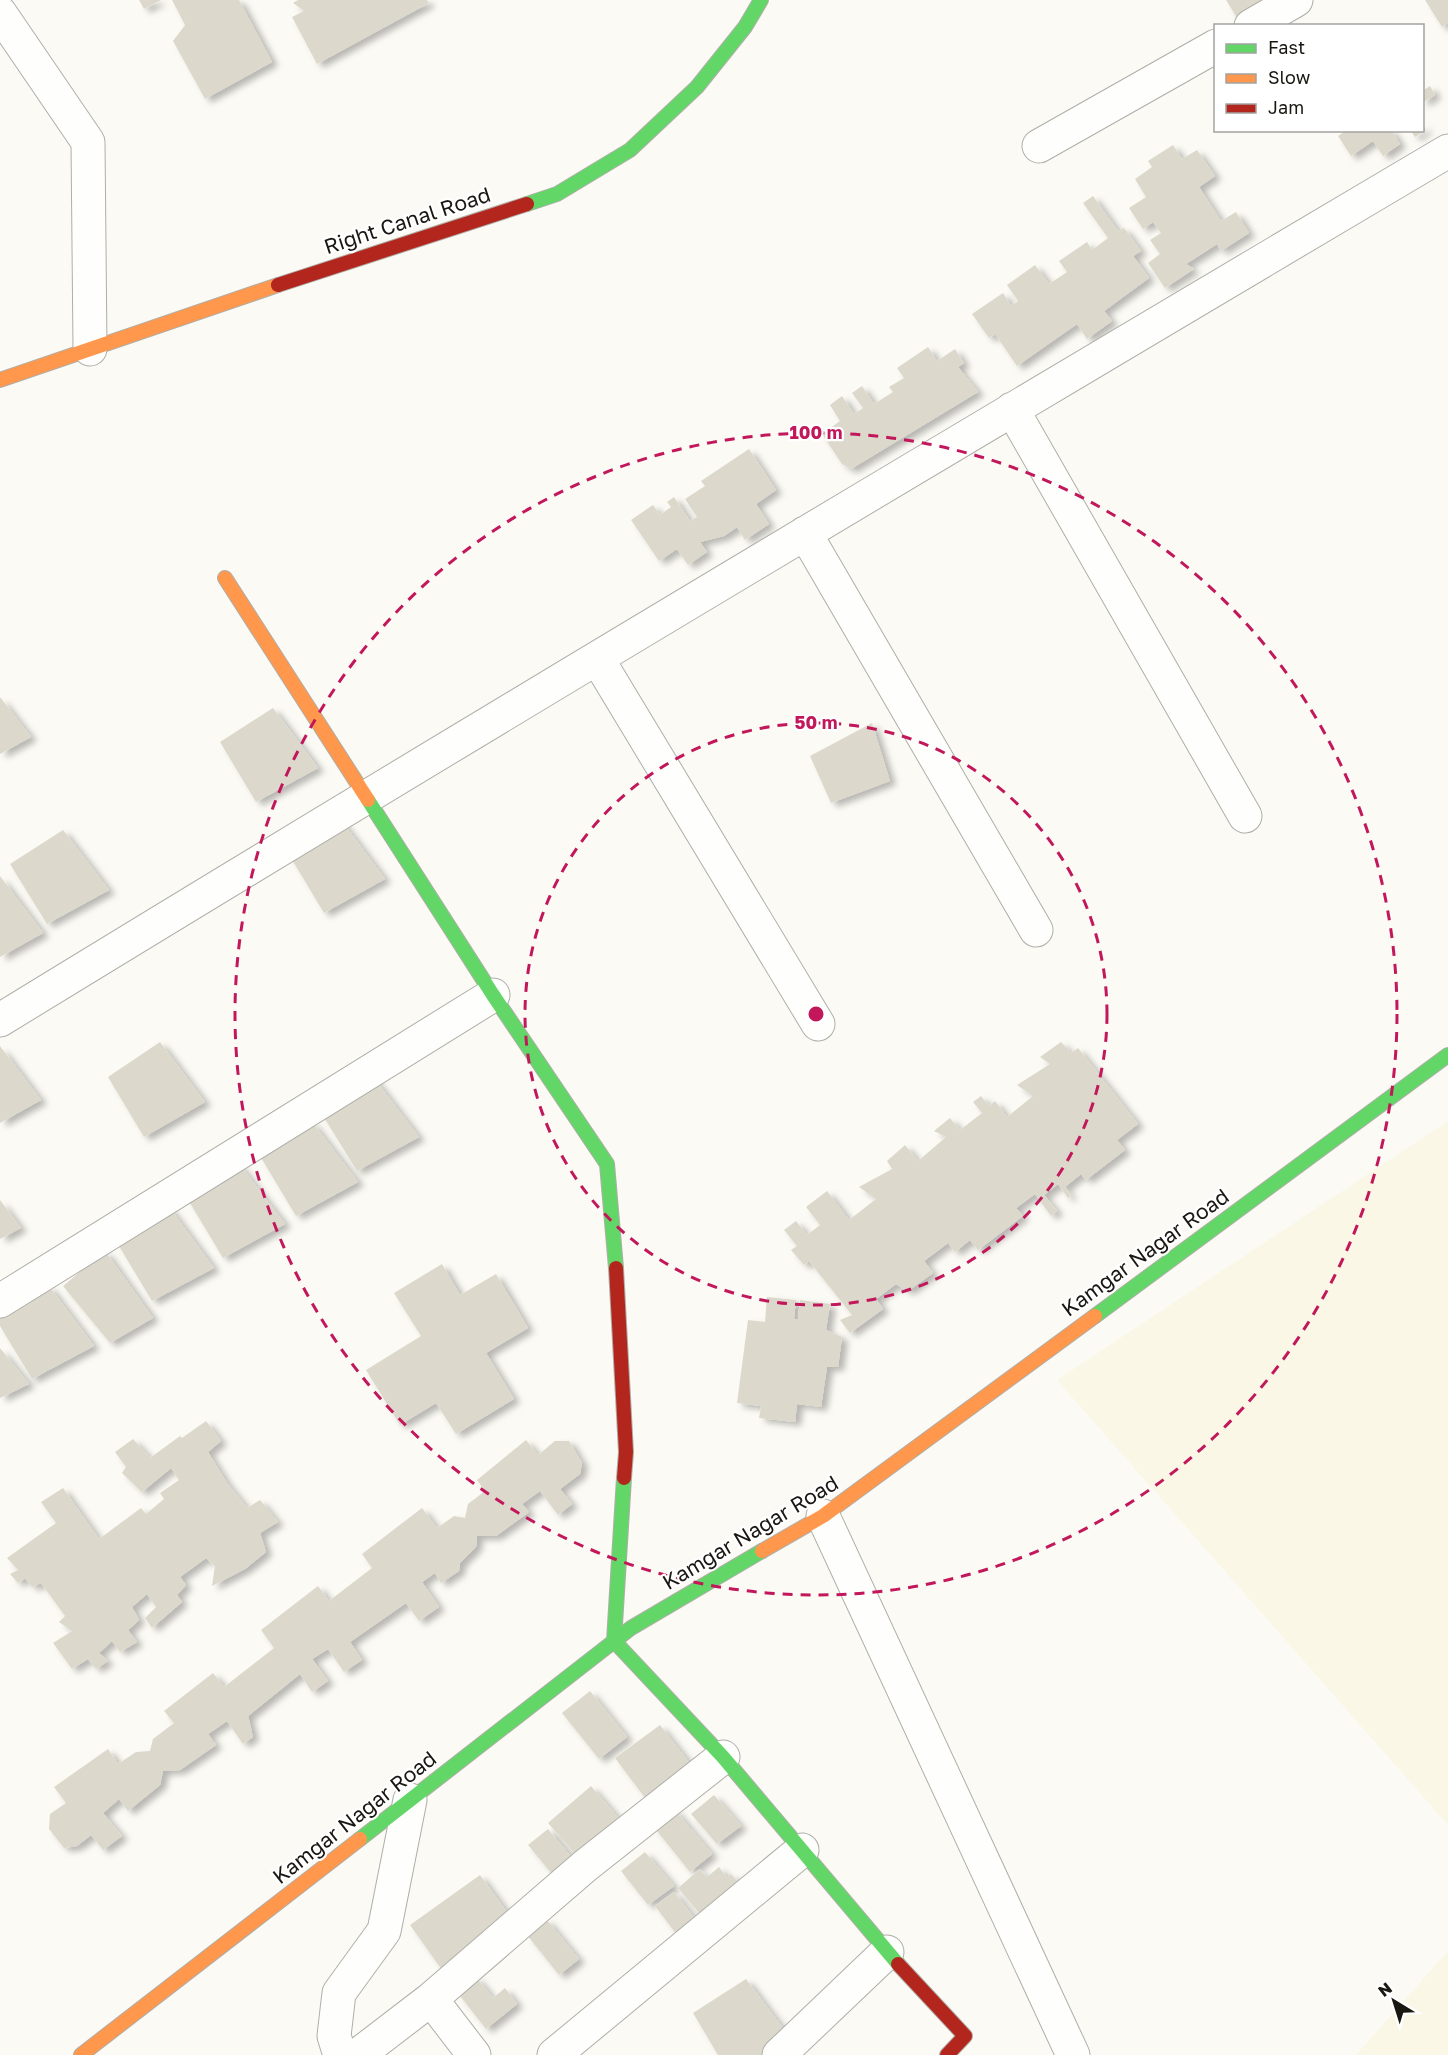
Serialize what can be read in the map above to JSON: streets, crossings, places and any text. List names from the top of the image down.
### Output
{
  "streets": {
    "street": ["Right Canal Road", "Kamgar Nagar Road"]
  },
  "legend": ["Fast", "Slow", "Jam"],
  "north": "top left",
  "rings": ["100 m", "50 m"]
}
